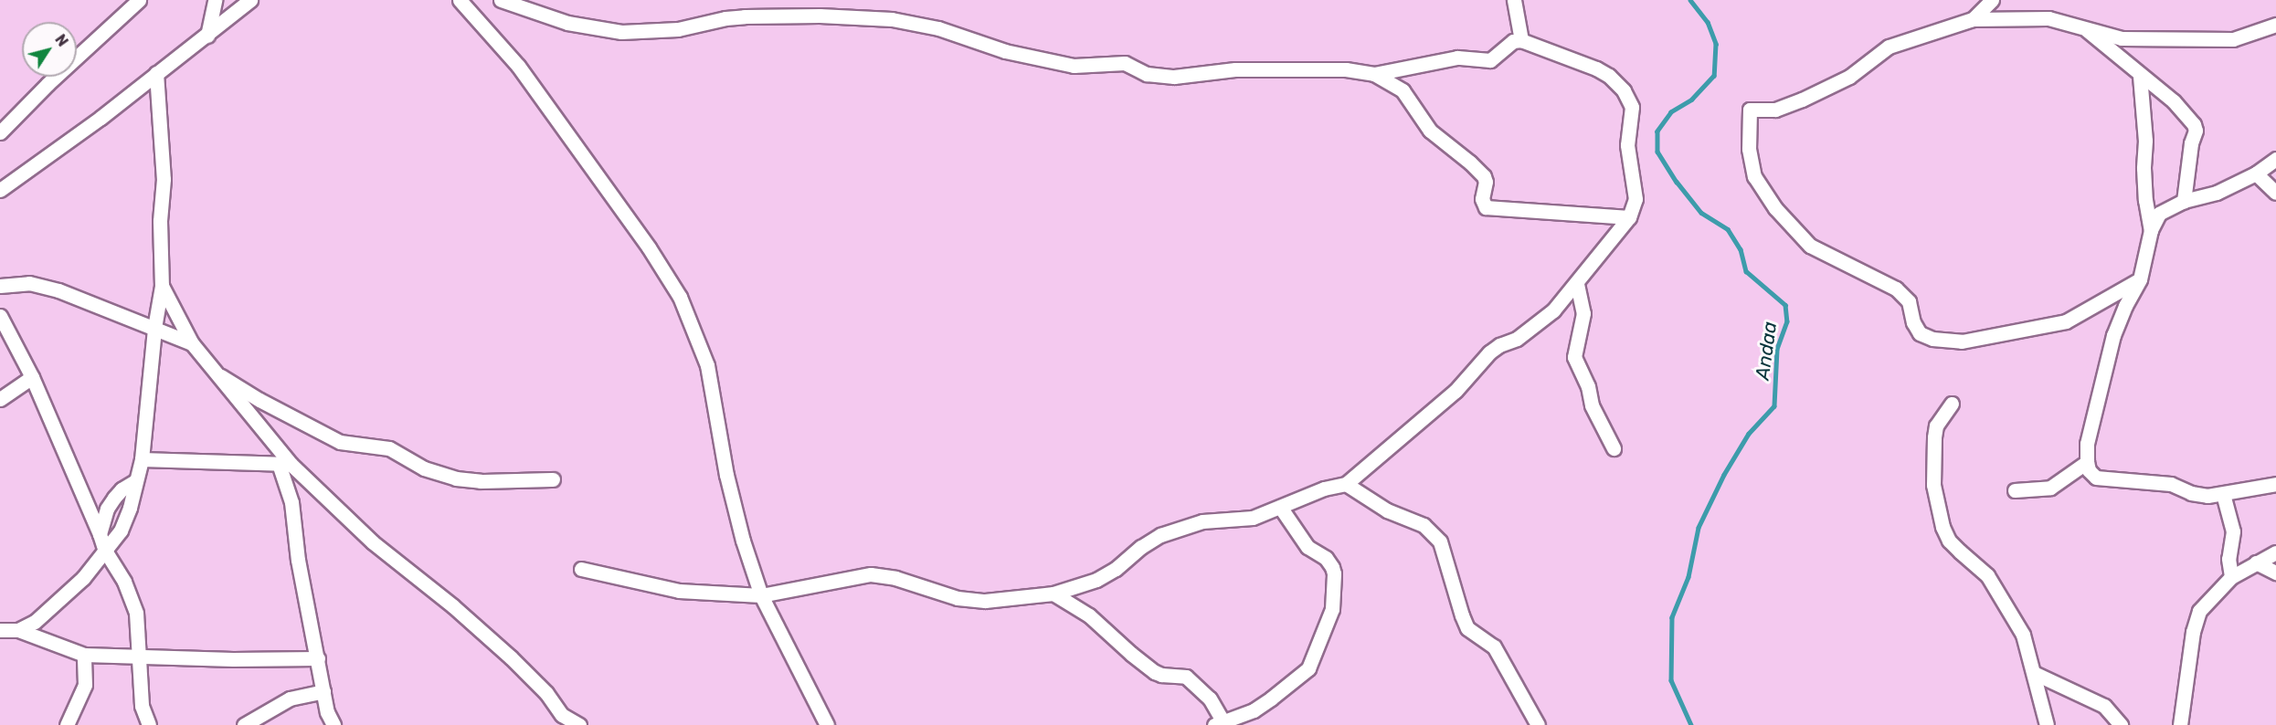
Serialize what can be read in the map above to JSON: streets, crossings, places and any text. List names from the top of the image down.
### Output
{
  "water": ["Andaa"],
  "north": "top right"
}
